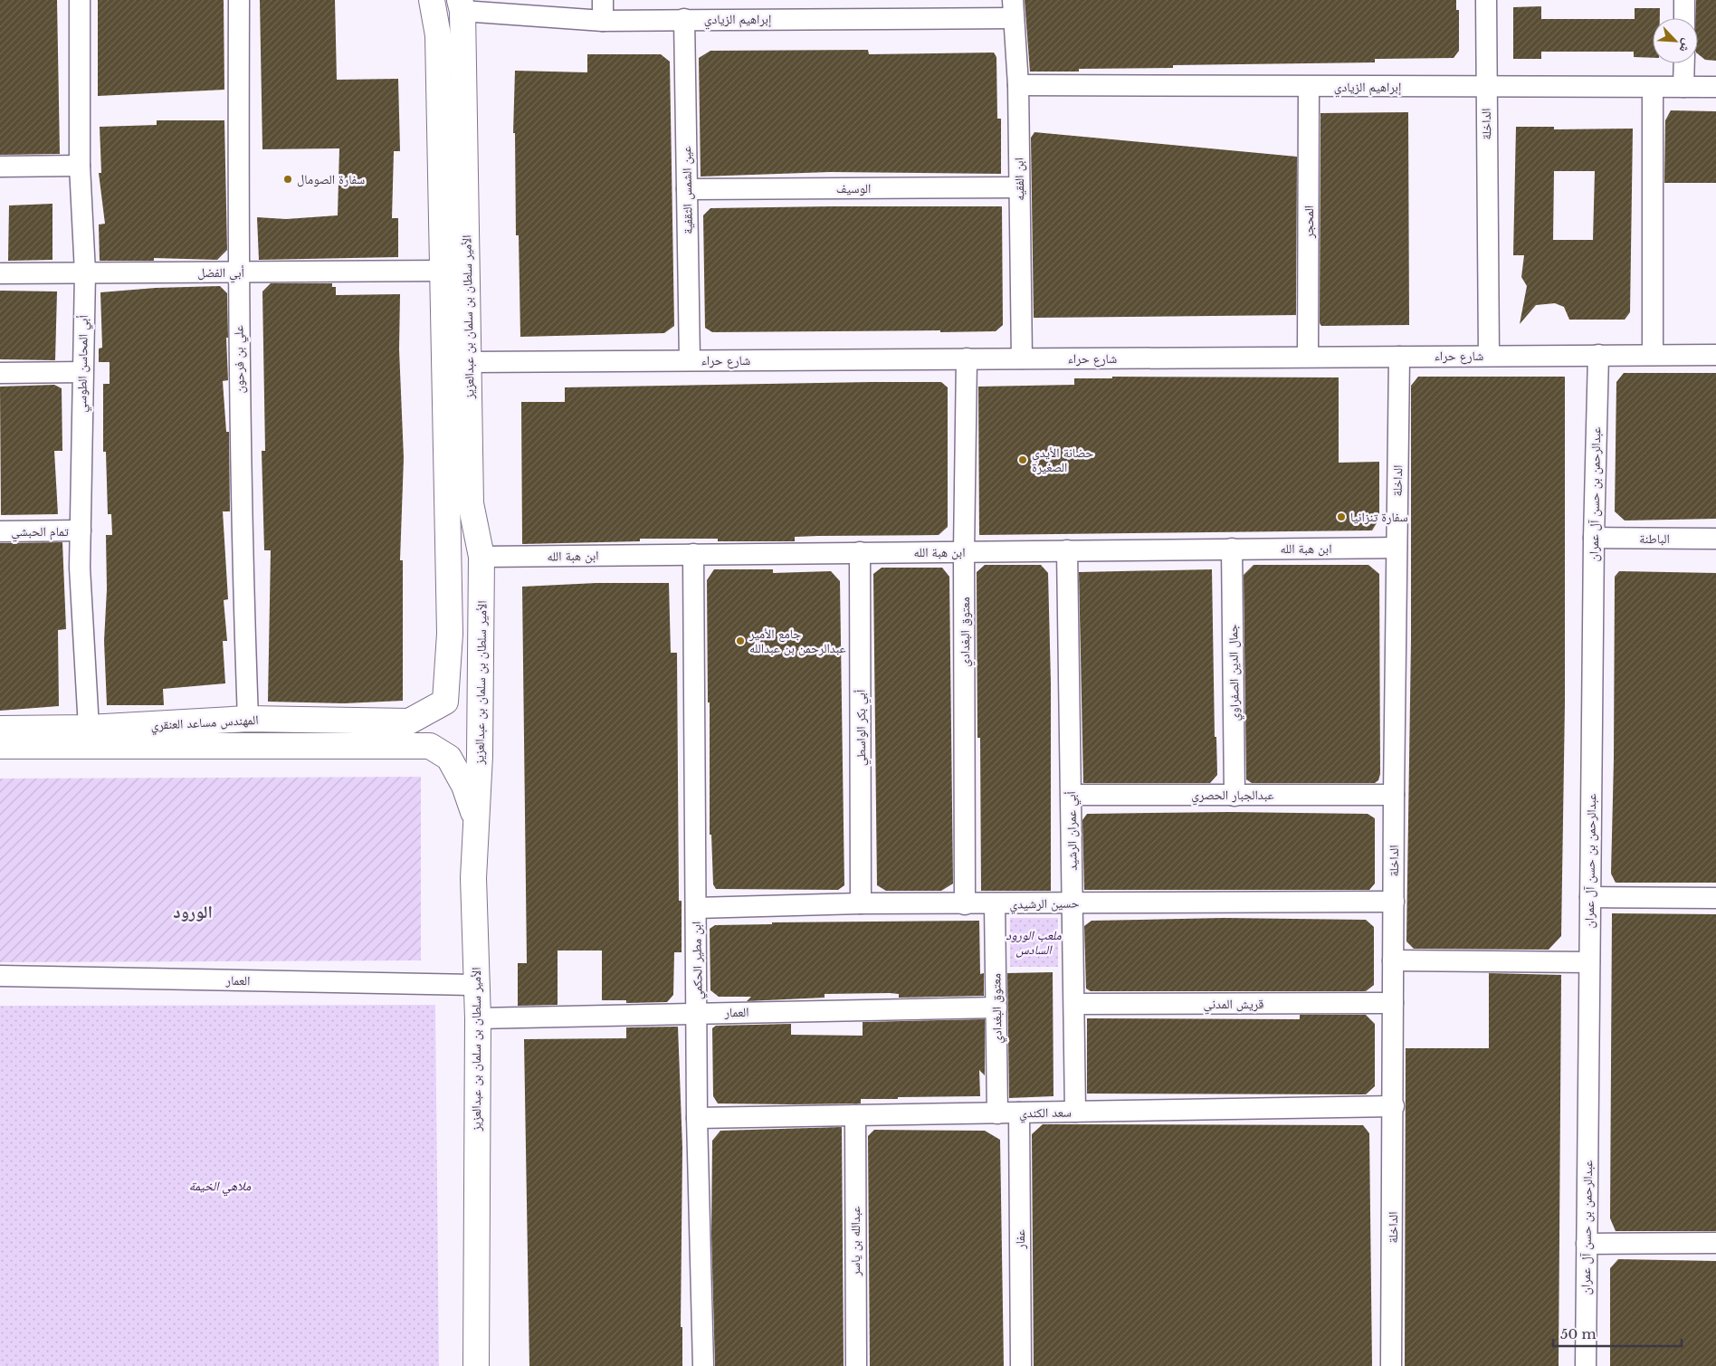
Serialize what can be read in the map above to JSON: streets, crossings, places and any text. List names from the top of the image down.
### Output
{
  "streets": {
    "street": [
      "إبراهيم الزيادي",
      "الداخلة",
      "ابن الفقيه",
      "الوسيف",
      "عين الشمس الثقفية",
      "المحجر",
      "أبي الفضل",
      "الأمير سلطان بن سلمان بن عبدالعزيز",
      "شارع حراء",
      "علي بن فرحون",
      "أبي المحاسن الطوسي",
      "عبدالرحمن بن حسن آل عمران",
      "تمام الحبشي",
      "الباطنة",
      "ابن هبة الله",
      "معتوق البغدادي",
      "جمال الدين الصفراوي",
      "المهندس مساعد العنقري",
      "أبي بكر الواسطي",
      "عبدالجبار الحصري",
      "أبي عمران الرشيد",
      "حسين الرشيدي",
      "ابن مطير الحكمي",
      "العمار",
      "قريش المدني",
      "سعد الكندي",
      "عفار",
      "عبدالله بن ياسر"
    ]
  },
  "crossings": [
    ["إبراهيم الزيادي", "الداخلة"],
    ["إبراهيم الزيادي", "ابن الفقيه"],
    ["إبراهيم الزيادي", "عين الشمس الثقفية"],
    ["إبراهيم الزيادي", "المحجر"],
    ["إبراهيم الزيادي", "الأمير سلطان بن سلمان بن عبدالعزيز"],
    ["الداخلة", "شارع حراء"],
    ["الداخلة", "ابن هبة الله"],
    ["الداخلة", "عبدالجبار الحصري"],
    ["الداخلة", "حسين الرشيدي"],
    ["الداخلة", "قريش المدني"],
    ["الداخلة", "سعد الكندي"],
    ["ابن الفقيه", "الوسيف"],
    ["ابن الفقيه", "شارع حراء"],
    ["الوسيف", "عين الشمس الثقفية"],
    ["عين الشمس الثقفية", "شارع حراء"],
    ["المحجر", "شارع حراء"],
    ["أبي الفضل", "الأمير سلطان بن سلمان بن عبدالعزيز"],
    ["أبي الفضل", "علي بن فرحون"],
    ["أبي الفضل", "أبي المحاسن الطوسي"],
    ["الأمير سلطان بن سلمان بن عبدالعزيز", "شارع حراء"],
    ["الأمير سلطان بن سلمان بن عبدالعزيز", "ابن هبة الله"],
    ["الأمير سلطان بن سلمان بن عبدالعزيز", "المهندس مساعد العنقري"],
    ["الأمير سلطان بن سلمان بن عبدالعزيز", "العمار"],
    ["شارع حراء", "عبدالرحمن بن حسن آل عمران"],
    ["شارع حراء", "معتوق البغدادي"],
    ["علي بن فرحون", "المهندس مساعد العنقري"],
    ["أبي المحاسن الطوسي", "تمام الحبشي"],
    ["أبي المحاسن الطوسي", "المهندس مساعد العنقري"],
    ["عبدالرحمن بن حسن آل عمران", "الباطنة"],
    ["ابن هبة الله", "معتوق البغدادي"],
    ["ابن هبة الله", "جمال الدين الصفراوي"],
    ["ابن هبة الله", "أبي بكر الواسطي"],
    ["ابن هبة الله", "أبي عمران الرشيد"],
    ["ابن هبة الله", "ابن مطير الحكمي"],
    ["معتوق البغدادي", "حسين الرشيدي"],
    ["معتوق البغدادي", "العمار"],
    ["معتوق البغدادي", "سعد الكندي"],
    ["جمال الدين الصفراوي", "عبدالجبار الحصري"],
    ["أبي بكر الواسطي", "حسين الرشيدي"],
    ["عبدالجبار الحصري", "أبي عمران الرشيد"],
    ["أبي عمران الرشيد", "حسين الرشيدي"],
    ["أبي عمران الرشيد", "قريش المدني"],
    ["أبي عمران الرشيد", "سعد الكندي"],
    ["حسين الرشيدي", "ابن مطير الحكمي"],
    ["ابن مطير الحكمي", "العمار"],
    ["ابن مطير الحكمي", "سعد الكندي"],
    ["سعد الكندي", "عفار"],
    ["سعد الكندي", "عبدالله بن ياسر"]
  ],
  "districts": ["الورود"],
  "parks": ["ملعب الورود السادس", "ملاهي الخيمة"],
  "places": [
    "سفارة الصومال",
    "حضانة الأيدي الصغيرة",
    "سفارة تنزانيا",
    "جامع الأمير عبدالرحمن بن عبدالله"
  ],
  "scale_bar": "50 m",
  "north": "bottom right"
}
